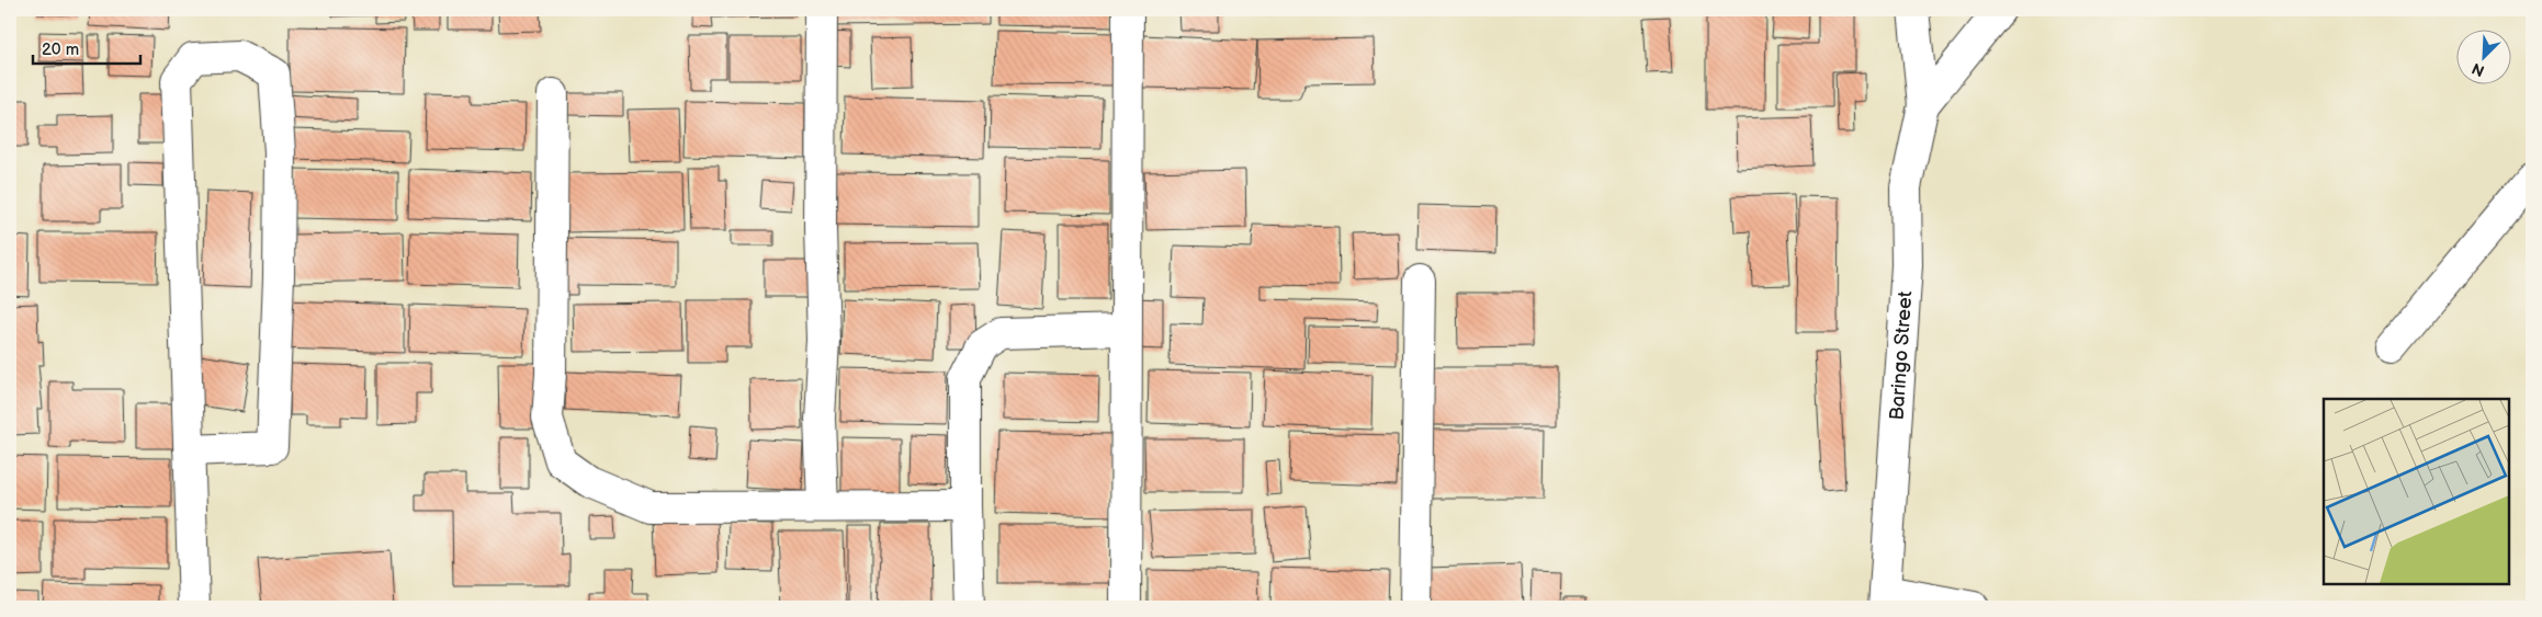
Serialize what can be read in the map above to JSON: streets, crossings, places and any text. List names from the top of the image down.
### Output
{
  "streets": {
    "street": ["Baringo Street"]
  },
  "scale_bar": "20 m",
  "north": "bottom left"
}
